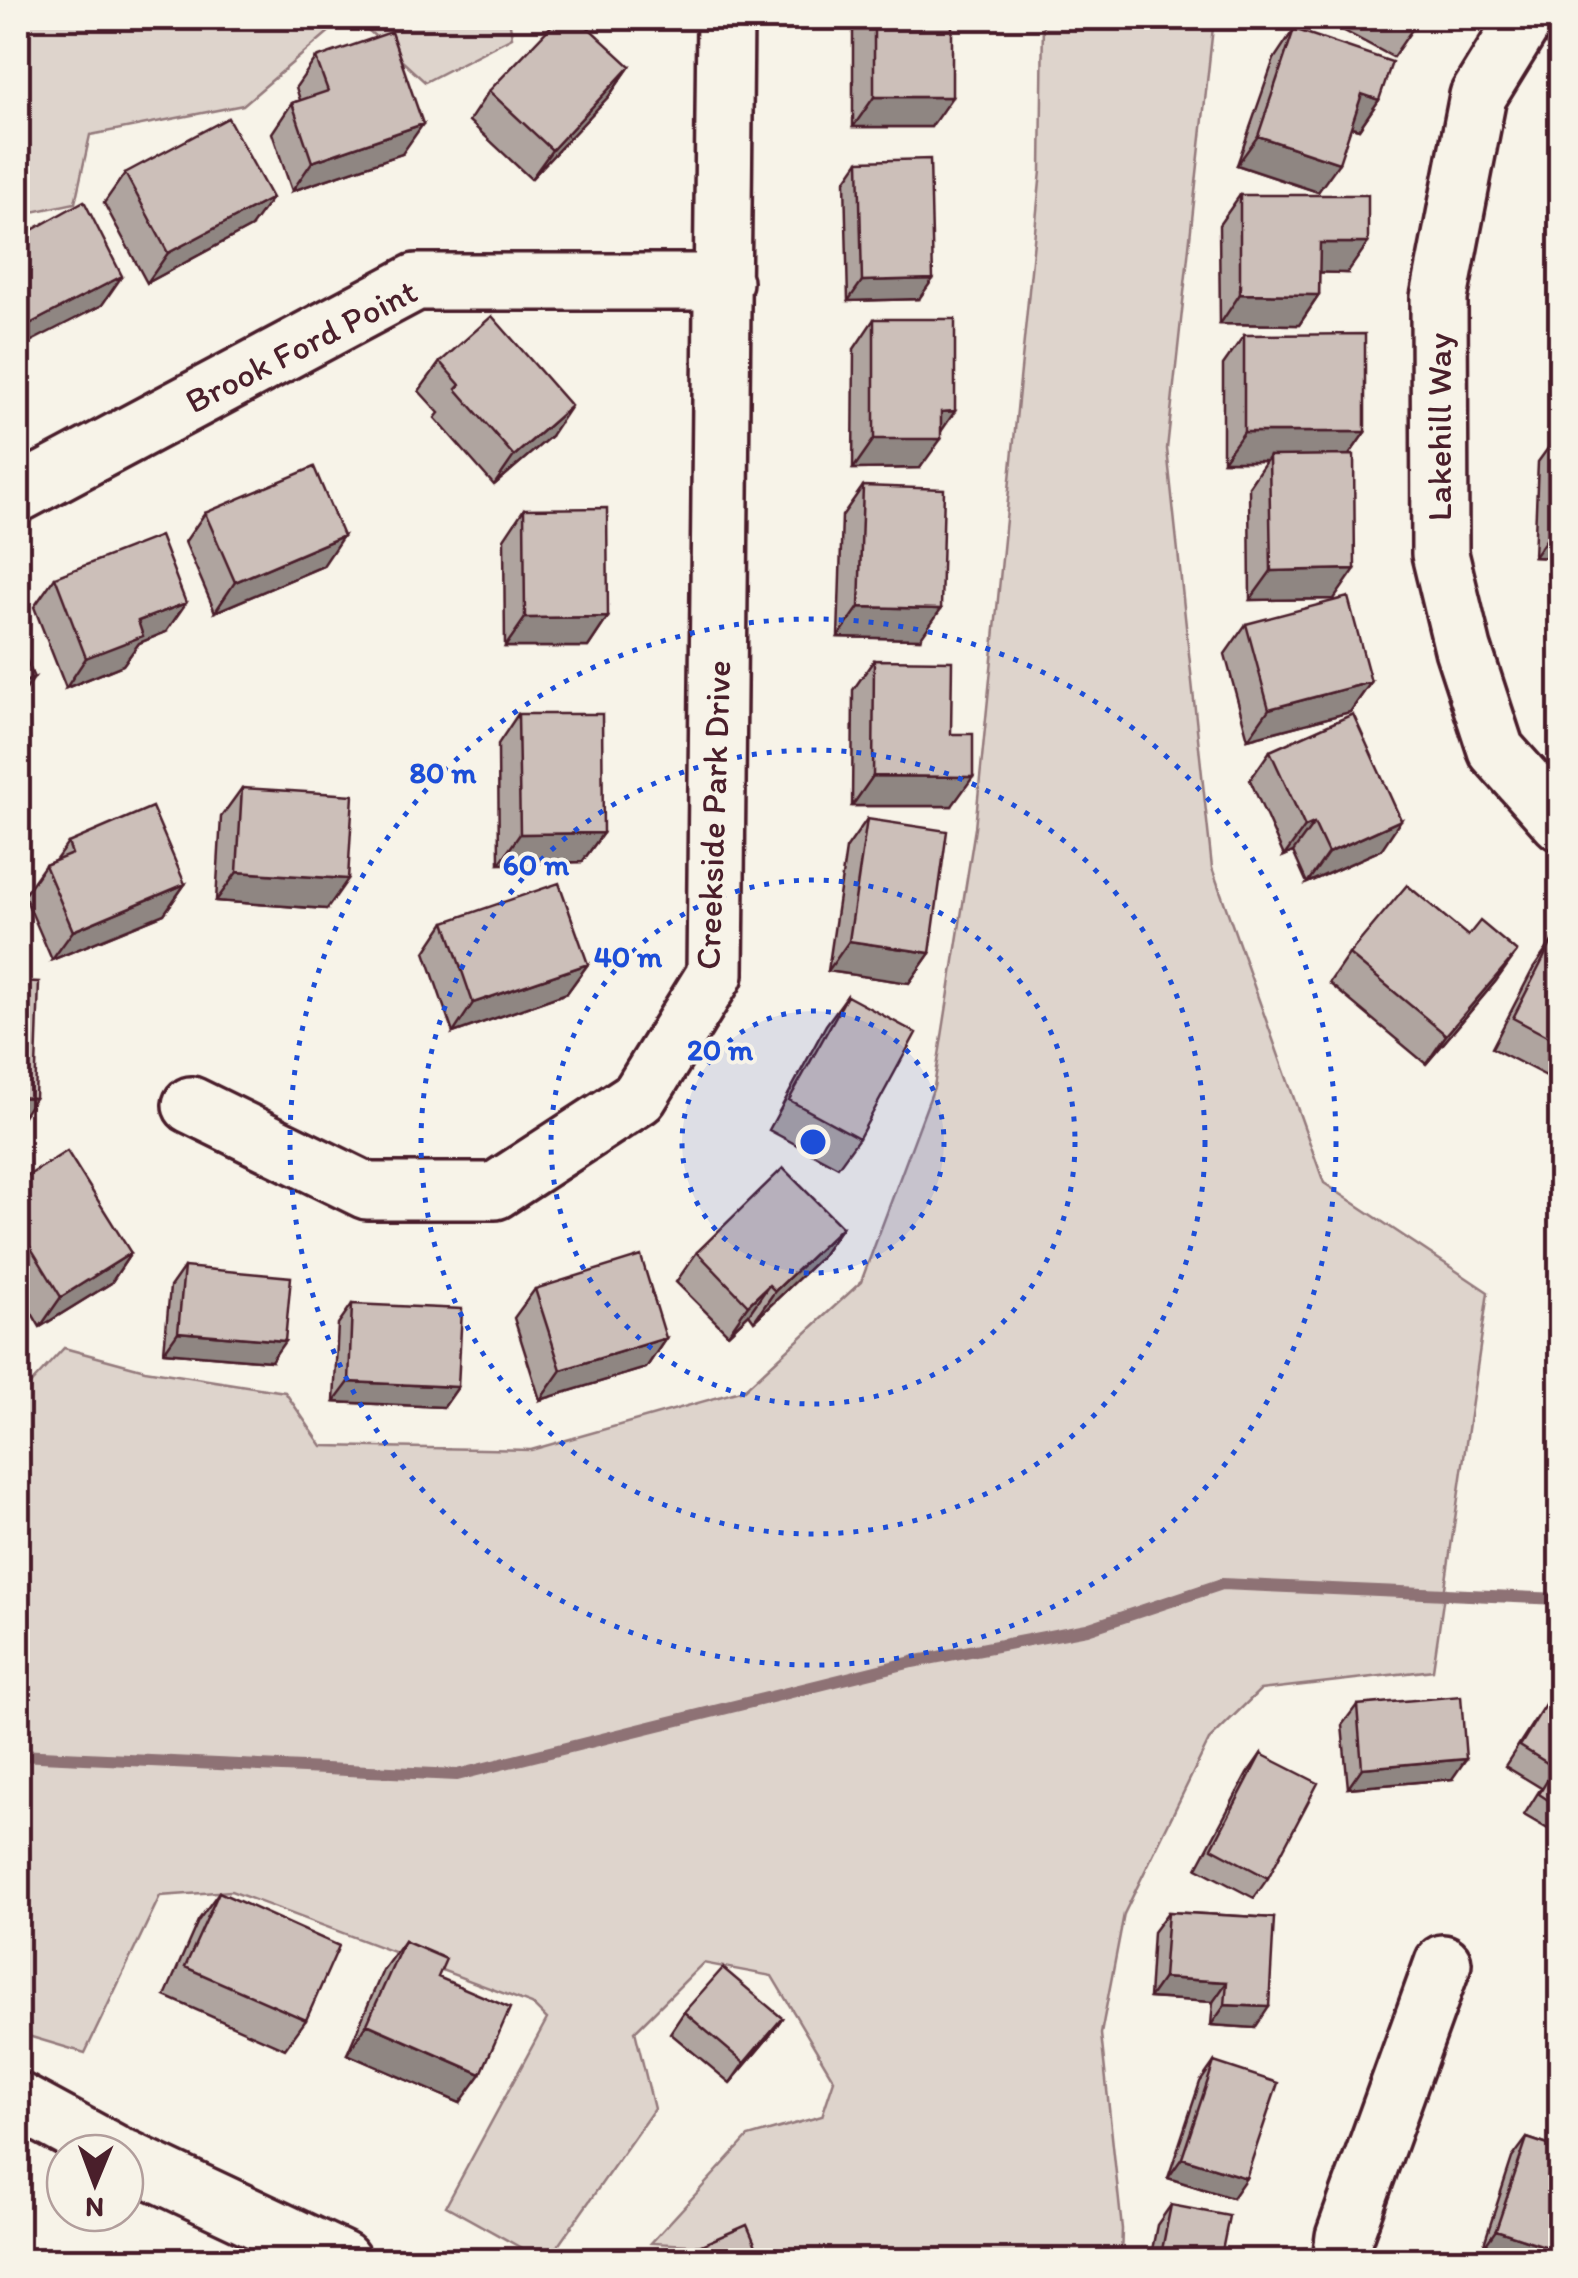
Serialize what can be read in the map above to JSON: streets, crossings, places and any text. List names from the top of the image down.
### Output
{
  "streets": {
    "street": ["Brook Ford Point", "Lakehill Way", "Creekside Park Drive"]
  },
  "crossings": [
    ["Brook Ford Point", "Creekside Park Drive"]
  ],
  "north": "bottom",
  "rings": [
    "80 m",
    "60 m",
    "40 m",
    "20 m"
  ]
}
